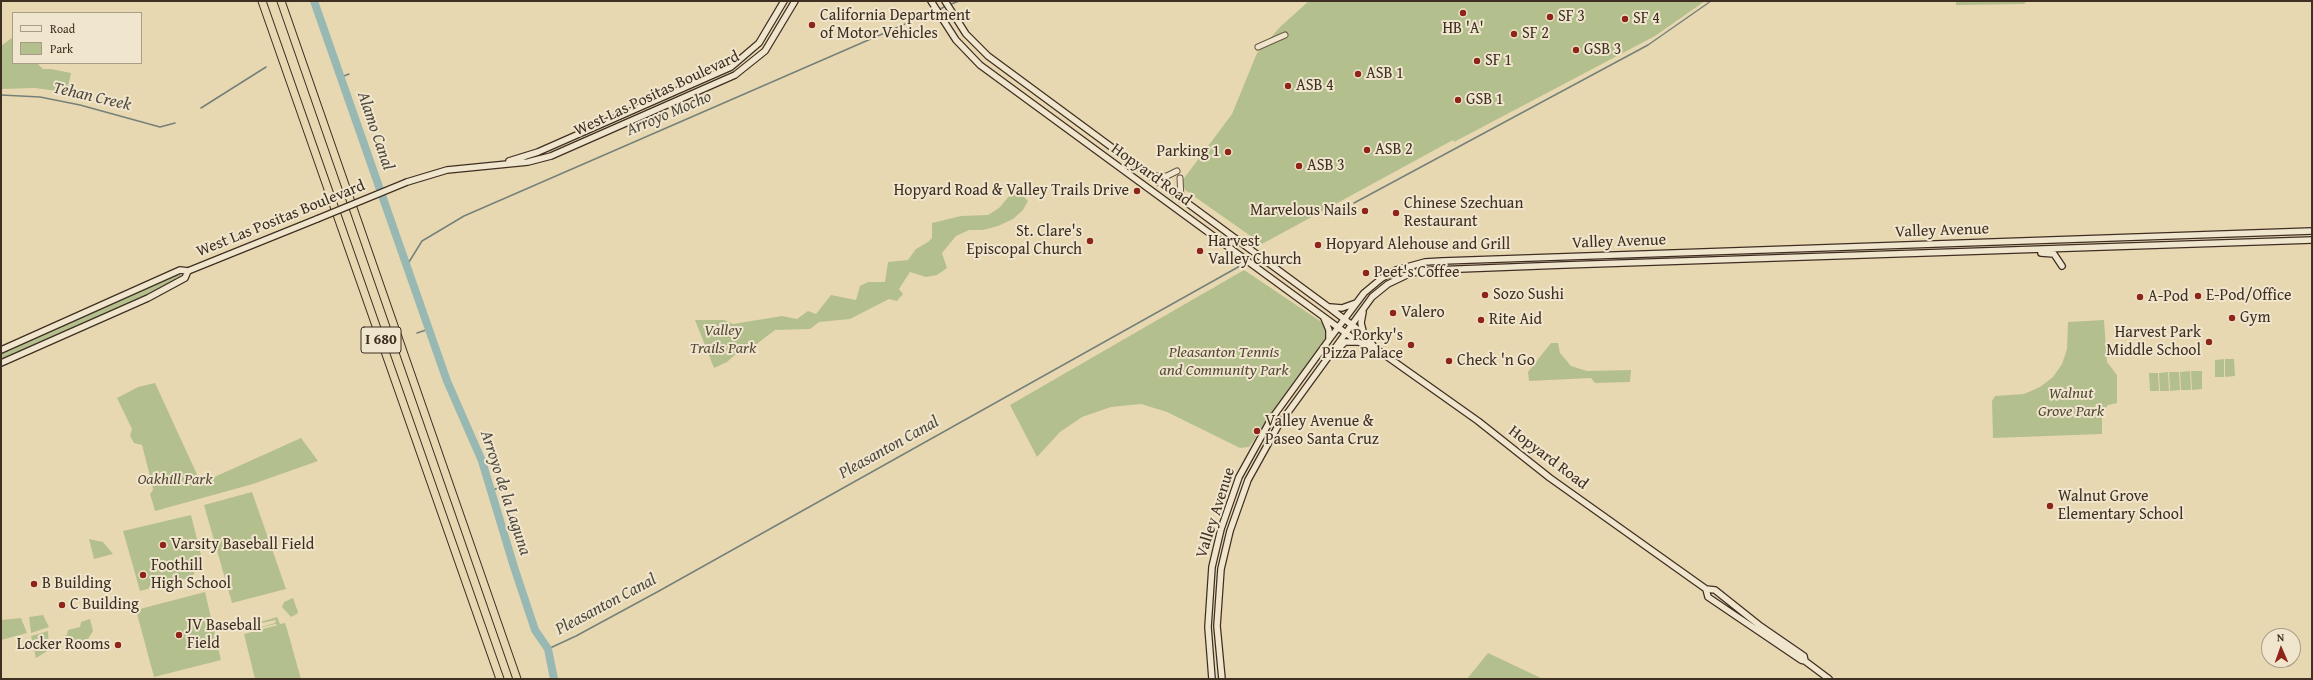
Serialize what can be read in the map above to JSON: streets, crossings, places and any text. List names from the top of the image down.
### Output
{
  "streets": {
    "highway": ["I 680"],
    "main road": ["West Las Positas Boulevard", "Hopyard Road", "Valley Avenue"]
  },
  "crossings": [
    ["Hopyard Road", "Valley Avenue"]
  ],
  "water": [
    "Tehan Creek",
    "Arroyo Mocho",
    "Alamo Canal",
    "Pleasanton Canal",
    "Arroyo de la Laguna"
  ],
  "parks": [
    "Valley Trails Park",
    "Pleasanton Tennis and Community Park",
    "Walnut Grove Park",
    "Oakhill Park"
  ],
  "places": [
    "HB 'A'",
    "SF 3",
    "SF 4",
    "California Department of Motor Vehicles",
    "SF 2",
    "GSB 3",
    "SF 1",
    "ASB 1",
    "ASB 4",
    "GSB 1",
    "ASB 2",
    "Parking 1",
    "ASB 3",
    "Hopyard Road & Valley Trails Drive",
    "Marvelous Nails",
    "Chinese Szechuan Restaurant",
    "St. Clare's Episcopal Church",
    "Hopyard Alehouse and Grill",
    "Harvest Valley Church",
    "Peet's Coffee",
    "Sozo Sushi",
    "E-Pod/Office",
    "A-Pod",
    "Valero",
    "Gym",
    "Rite Aid",
    "Harvest Park Middle School",
    "Porky's Pizza Palace",
    "Check 'n Go",
    "Valley Avenue & Paseo Santa Cruz",
    "Walnut Grove Elementary School",
    "Varsity Baseball Field",
    "Foothill High School",
    "B Building",
    "C Building",
    "JV Baseball Field",
    "Locker Rooms"
  ],
  "legend": ["Road", "Park"],
  "north": "top"
}
